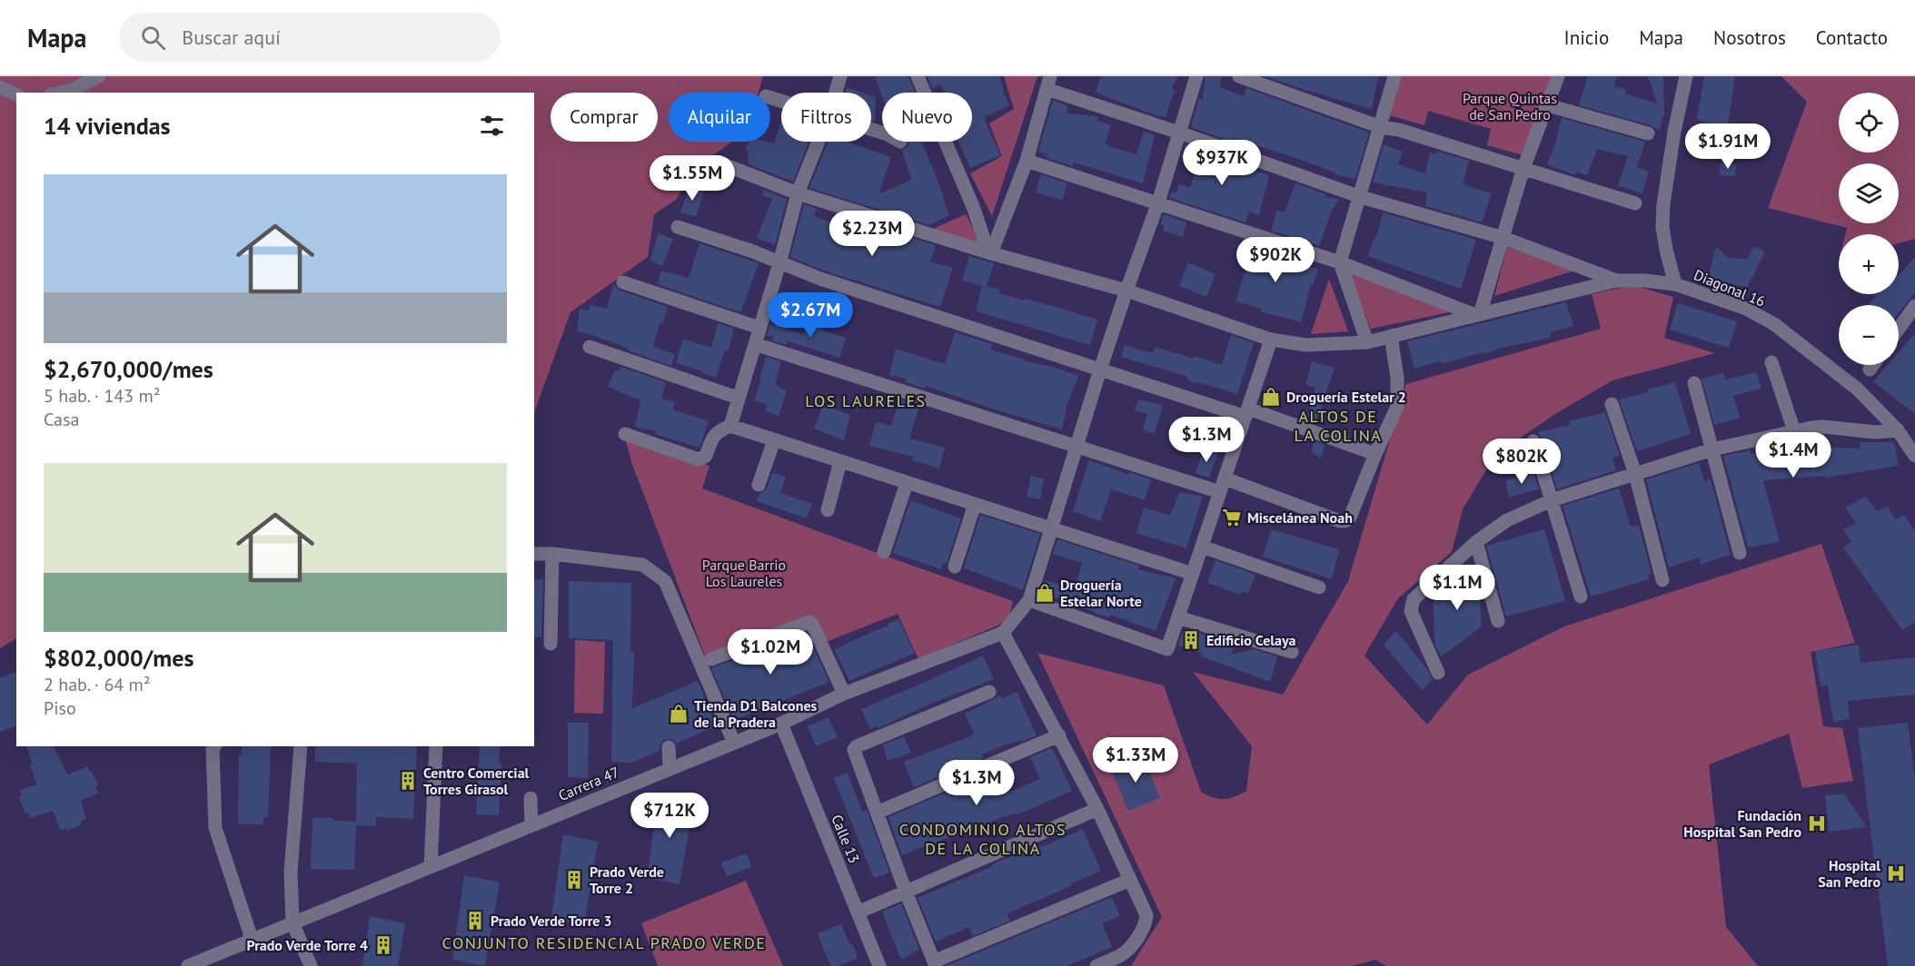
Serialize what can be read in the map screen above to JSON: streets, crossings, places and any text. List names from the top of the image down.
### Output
{
  "streets": {
    "street": ["Diagonal 16", "Carrera 47", "Calle 13"]
  },
  "crossings": [
    ["Carrera 47", "Calle 13"]
  ],
  "districts": [
    "LOS LAURELES",
    "ALTOS DE LA COLINA",
    "CONDOMINIO ALTOS DE LA COLINA",
    "CONJUNTO RESIDENCIAL PRADO VERDE"
  ],
  "parks": ["Parque Quintas de San Pedro", "Parque Barrio Los Laureles"],
  "places": {
    "shop": ["Droguería Estelar 2", "Droguería Estelar Norte", "Tienda D1 Balcones de la Pradera"],
    "supermarket": ["Miscelánea Noah"],
    "building": [
      "Edificio Celaya",
      "Centro Comercial Torres Girasol",
      "Prado Verde Torre 2",
      "Prado Verde Torre 3",
      "Prado Verde Torre 4"
    ],
    "hospital": ["Fundación Hospital San Pedro", "Hospital San Pedro"]
  },
  "page": {
    "header": "Mapa",
    "search": "Buscar aquí",
    "nav": [
      "Inicio",
      "Mapa",
      "Nosotros",
      "Contacto"
    ],
    "map_buttons": ["+", "−"],
    "chip": [
      "Comprar",
      "Alquilar",
      "Filtros",
      "Nuevo"
    ],
    "heading": "14 viviendas",
    "price": [
      "$1.91M",
      "$937K",
      "$1.55M",
      "$2.23M",
      "$902K",
      "$2.67M",
      "$1.3M",
      "$1.4M",
      "$802K",
      "$1.1M",
      "$1.02M",
      "$1.33M",
      "$1.3M",
      "$712K"
    ],
    "list": [
      {
        "name": "$2,670,000/mes",
        "note": "5 hab. · 143 m² · Casa"
      },
      {
        "name": "$802,000/mes",
        "note": "2 hab. · 64 m² · Piso"
      }
    ]
  }
}
